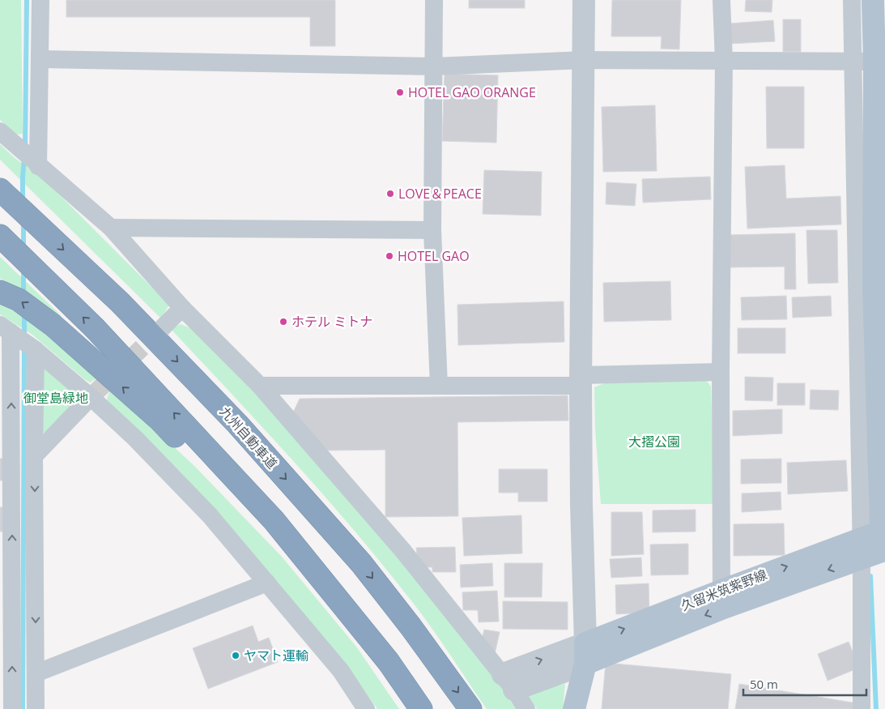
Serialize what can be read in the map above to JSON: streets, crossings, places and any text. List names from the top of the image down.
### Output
{
  "streets": {
    "highway": ["九州自動車道"],
    "main road": ["久留米筑紫野線"]
  },
  "parks": ["御堂島緑地", "大摺公園"],
  "places": [
    "HOTEL GAO ORANGE",
    "LOVE＆PEACE",
    "HOTEL GAO",
    "ホテル ミトナ",
    "ヤマト運輸"
  ],
  "scale_bar": "50 m"
}
